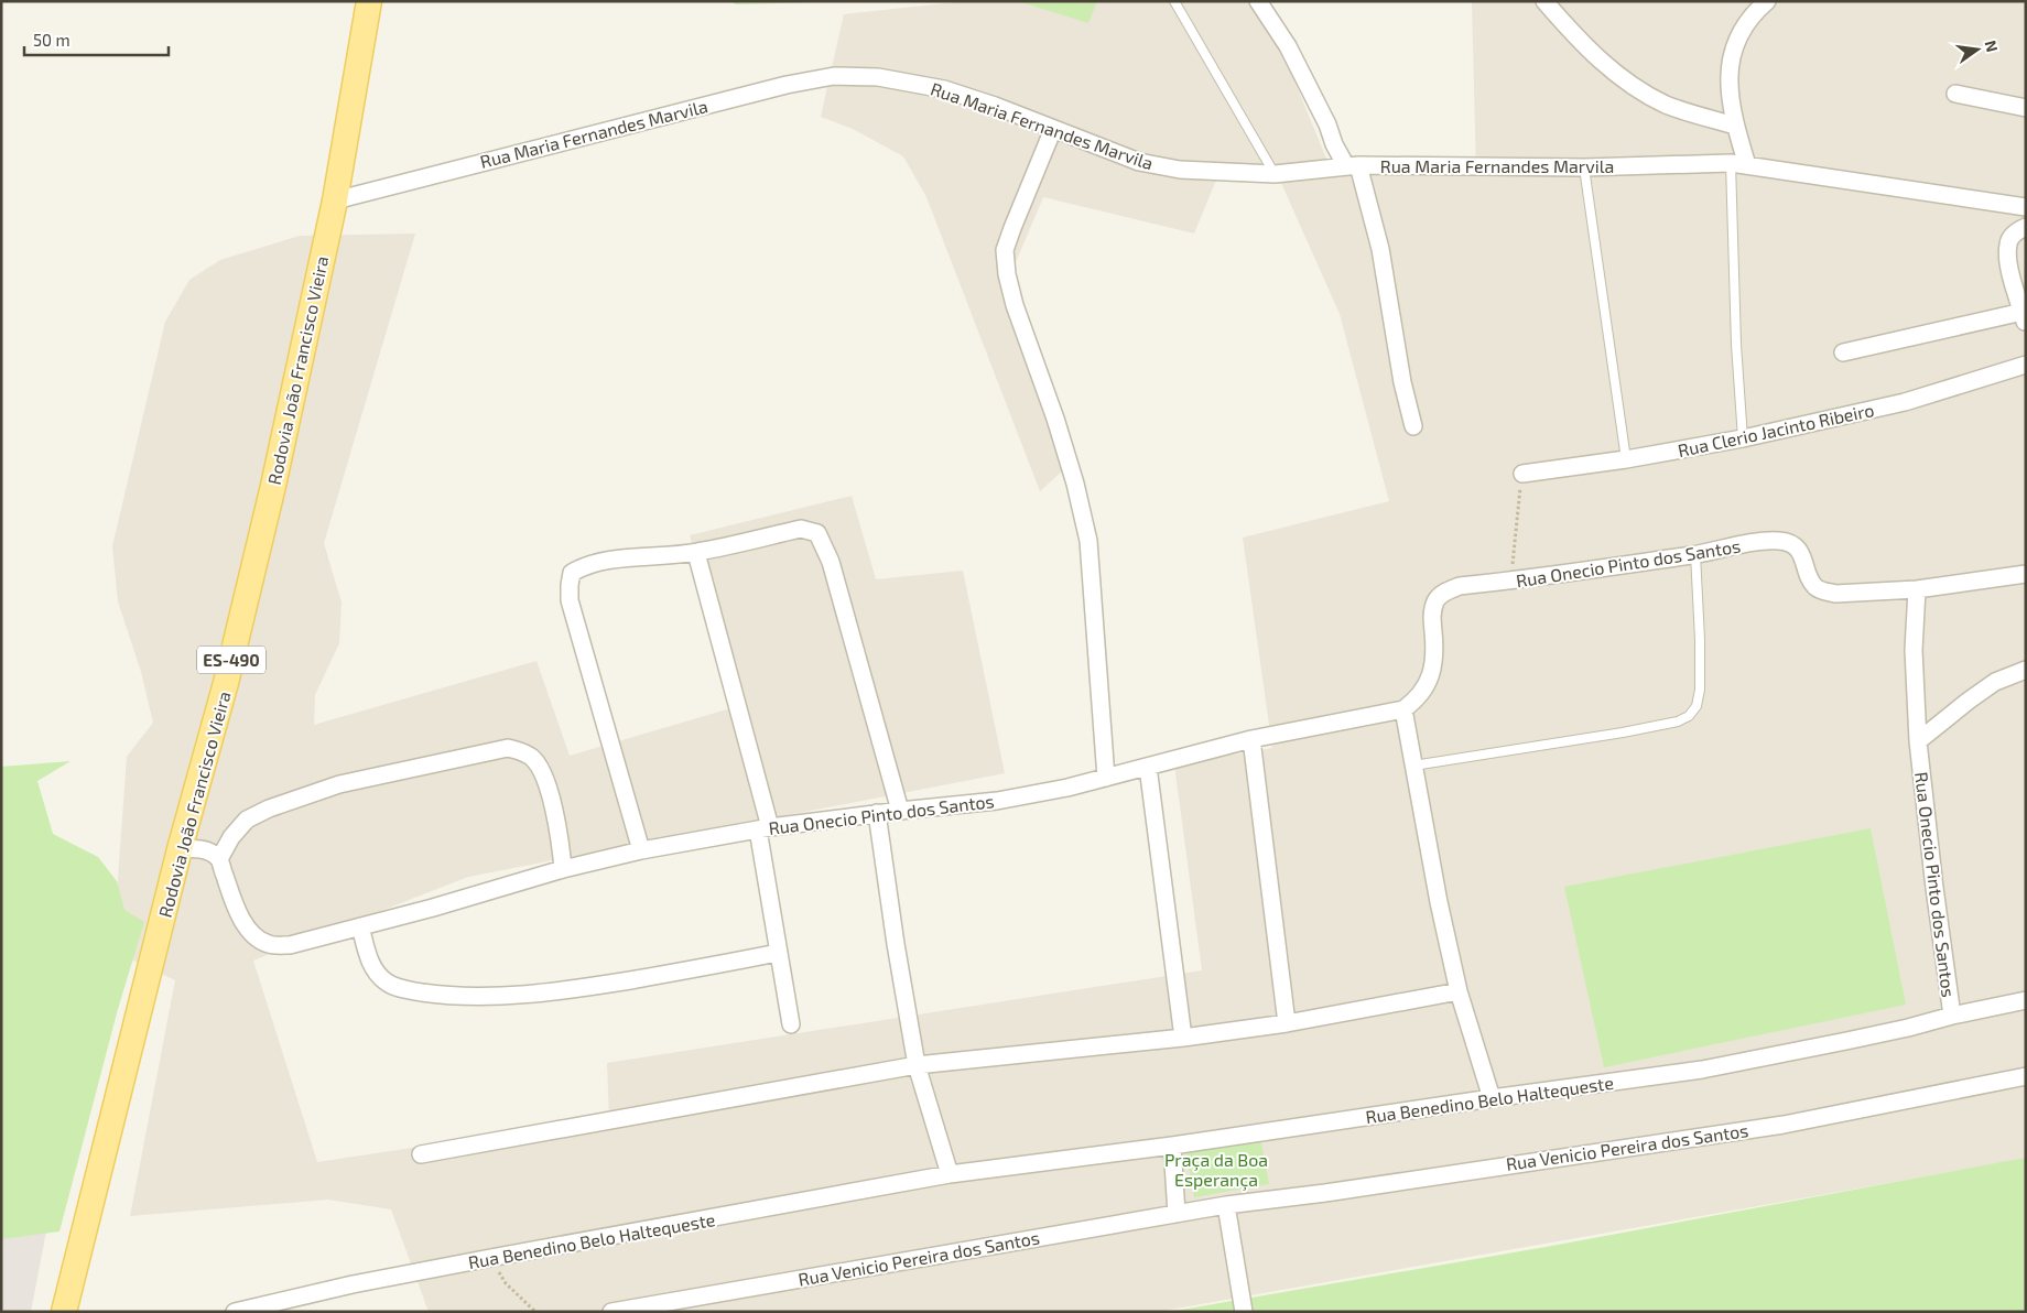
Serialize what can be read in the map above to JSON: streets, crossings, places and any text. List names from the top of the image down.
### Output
{
  "streets": {
    "main road": ["Rodovia João Francisco Vieira", "ES-490"],
    "street": [
      "Rua Maria Fernandes Marvila",
      "Rua Clerio Jacinto Ribeiro",
      "Rua Onecio Pinto dos Santos",
      "Rua Benedino Belo Haltequeste",
      "Rua Venicio Pereira dos Santos"
    ]
  },
  "crossings": [
    ["Rua Maria Fernandes Marvila", "Rodovia João Francisco Vieira"],
    ["Rua Onecio Pinto dos Santos", "Rua Benedino Belo Haltequeste"]
  ],
  "parks": ["Praça da Boa Esperança"],
  "scale_bar": "50 m",
  "north": "right"
}
